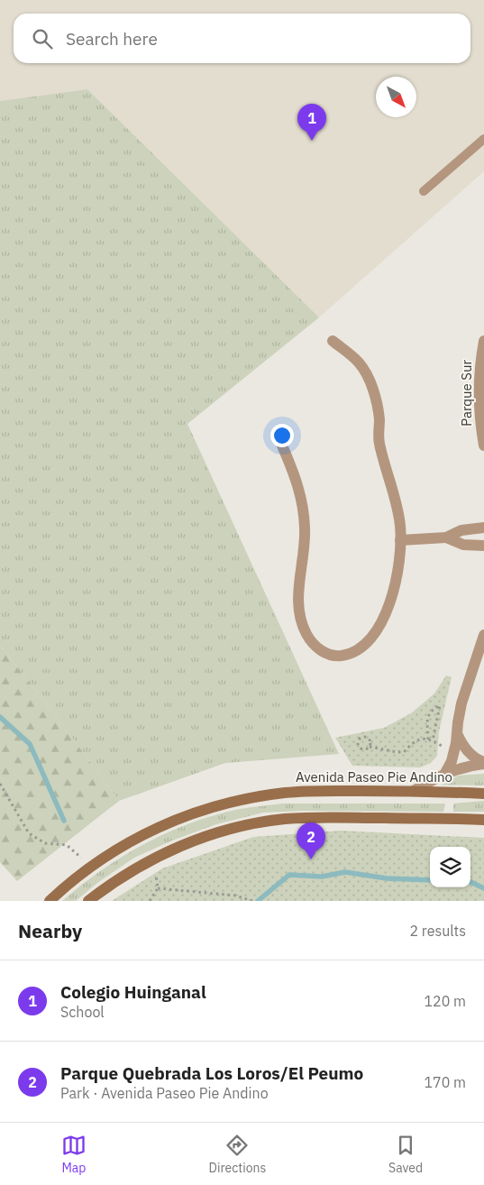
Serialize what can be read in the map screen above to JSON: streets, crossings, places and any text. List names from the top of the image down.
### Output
{
  "streets": {
    "street": ["Parque Sur", "Avenida Paseo Pie Andino"]
  },
  "north": "bottom right",
  "page": {
    "search": "Search here",
    "pins": ["1", "2"],
    "heading": ["Nearby", "2 results"],
    "list": [
      {
        "mark": "1",
        "name": "Colegio Huinganal",
        "note": "School",
        "value": "120 m"
      },
      {
        "mark": "2",
        "name": "Parque Quebrada Los Loros/El Peumo",
        "note": "Park · Avenida Paseo Pie Andino",
        "value": "170 m"
      }
    ],
    "nav": ["Map", "Directions", "Saved"]
  }
}
